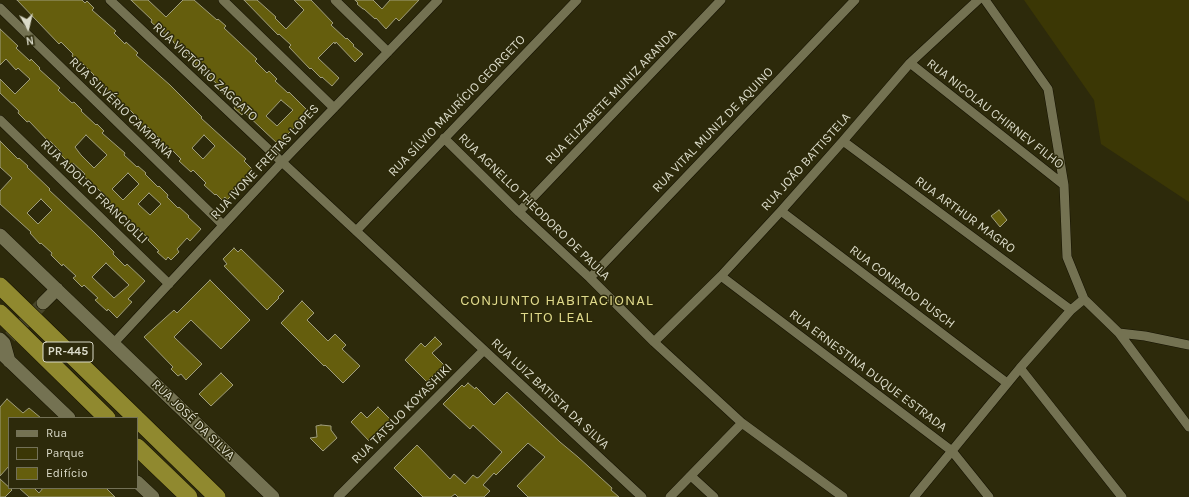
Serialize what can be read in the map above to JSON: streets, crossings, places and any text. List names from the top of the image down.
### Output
{
  "streets": {
    "highway": ["PR-445"],
    "street": [
      "RUA VICTÓRIO ZAGGATO",
      "RUA ELIZABETE MUNIZ ARANDA",
      "RUA SÍLVIO MAURÍCIO GEORGETO",
      "RUA SILVÉRIO CAMPANA",
      "RUA NICOLAU CHIRNEV FILHO",
      "RUA VITAL MUNIZ DE AQUINO",
      "RUA IVONE FREITAS LOPES",
      "RUA JOÃO BATTISTELA",
      "RUA ADOLFO FRANCIOLLI",
      "RUA AGNELLO THEODORO DE PAULA",
      "RUA ARTHUR MAGRO",
      "RUA CONRADO PUSCH",
      "RUA ERNESTINA DUQUE ESTRADA",
      "RUA LUIZ BATISTA DA SILVA",
      "RUA TATSUO KOYASHIKI",
      "RUA JOSÉ DA SILVA"
    ]
  },
  "crossings": [
    ["RUA VICTÓRIO ZAGGATO", "RUA IVONE FREITAS LOPES"],
    ["RUA VICTÓRIO ZAGGATO", "RUA LUIZ BATISTA DA SILVA"],
    ["RUA ELIZABETE MUNIZ ARANDA", "RUA AGNELLO THEODORO DE PAULA"],
    ["RUA SÍLVIO MAURÍCIO GEORGETO", "RUA AGNELLO THEODORO DE PAULA"],
    ["RUA SÍLVIO MAURÍCIO GEORGETO", "RUA LUIZ BATISTA DA SILVA"],
    ["RUA SILVÉRIO CAMPANA", "RUA IVONE FREITAS LOPES"],
    ["RUA NICOLAU CHIRNEV FILHO", "RUA JOÃO BATTISTELA"],
    ["RUA VITAL MUNIZ DE AQUINO", "RUA AGNELLO THEODORO DE PAULA"],
    ["RUA IVONE FREITAS LOPES", "RUA ADOLFO FRANCIOLLI"],
    ["RUA IVONE FREITAS LOPES", "RUA LUIZ BATISTA DA SILVA"],
    ["RUA IVONE FREITAS LOPES", "RUA JOSÉ DA SILVA"],
    ["RUA JOÃO BATTISTELA", "RUA AGNELLO THEODORO DE PAULA"],
    ["RUA JOÃO BATTISTELA", "RUA ARTHUR MAGRO"],
    ["RUA JOÃO BATTISTELA", "RUA CONRADO PUSCH"],
    ["RUA JOÃO BATTISTELA", "RUA ERNESTINA DUQUE ESTRADA"],
    ["RUA LUIZ BATISTA DA SILVA", "RUA TATSUO KOYASHIKI"]
  ],
  "districts": ["CONJUNTO HABITACIONAL TITO LEAL"],
  "legend": ["Rua", "Parque", "Edifício"],
  "north": "bottom"
}
